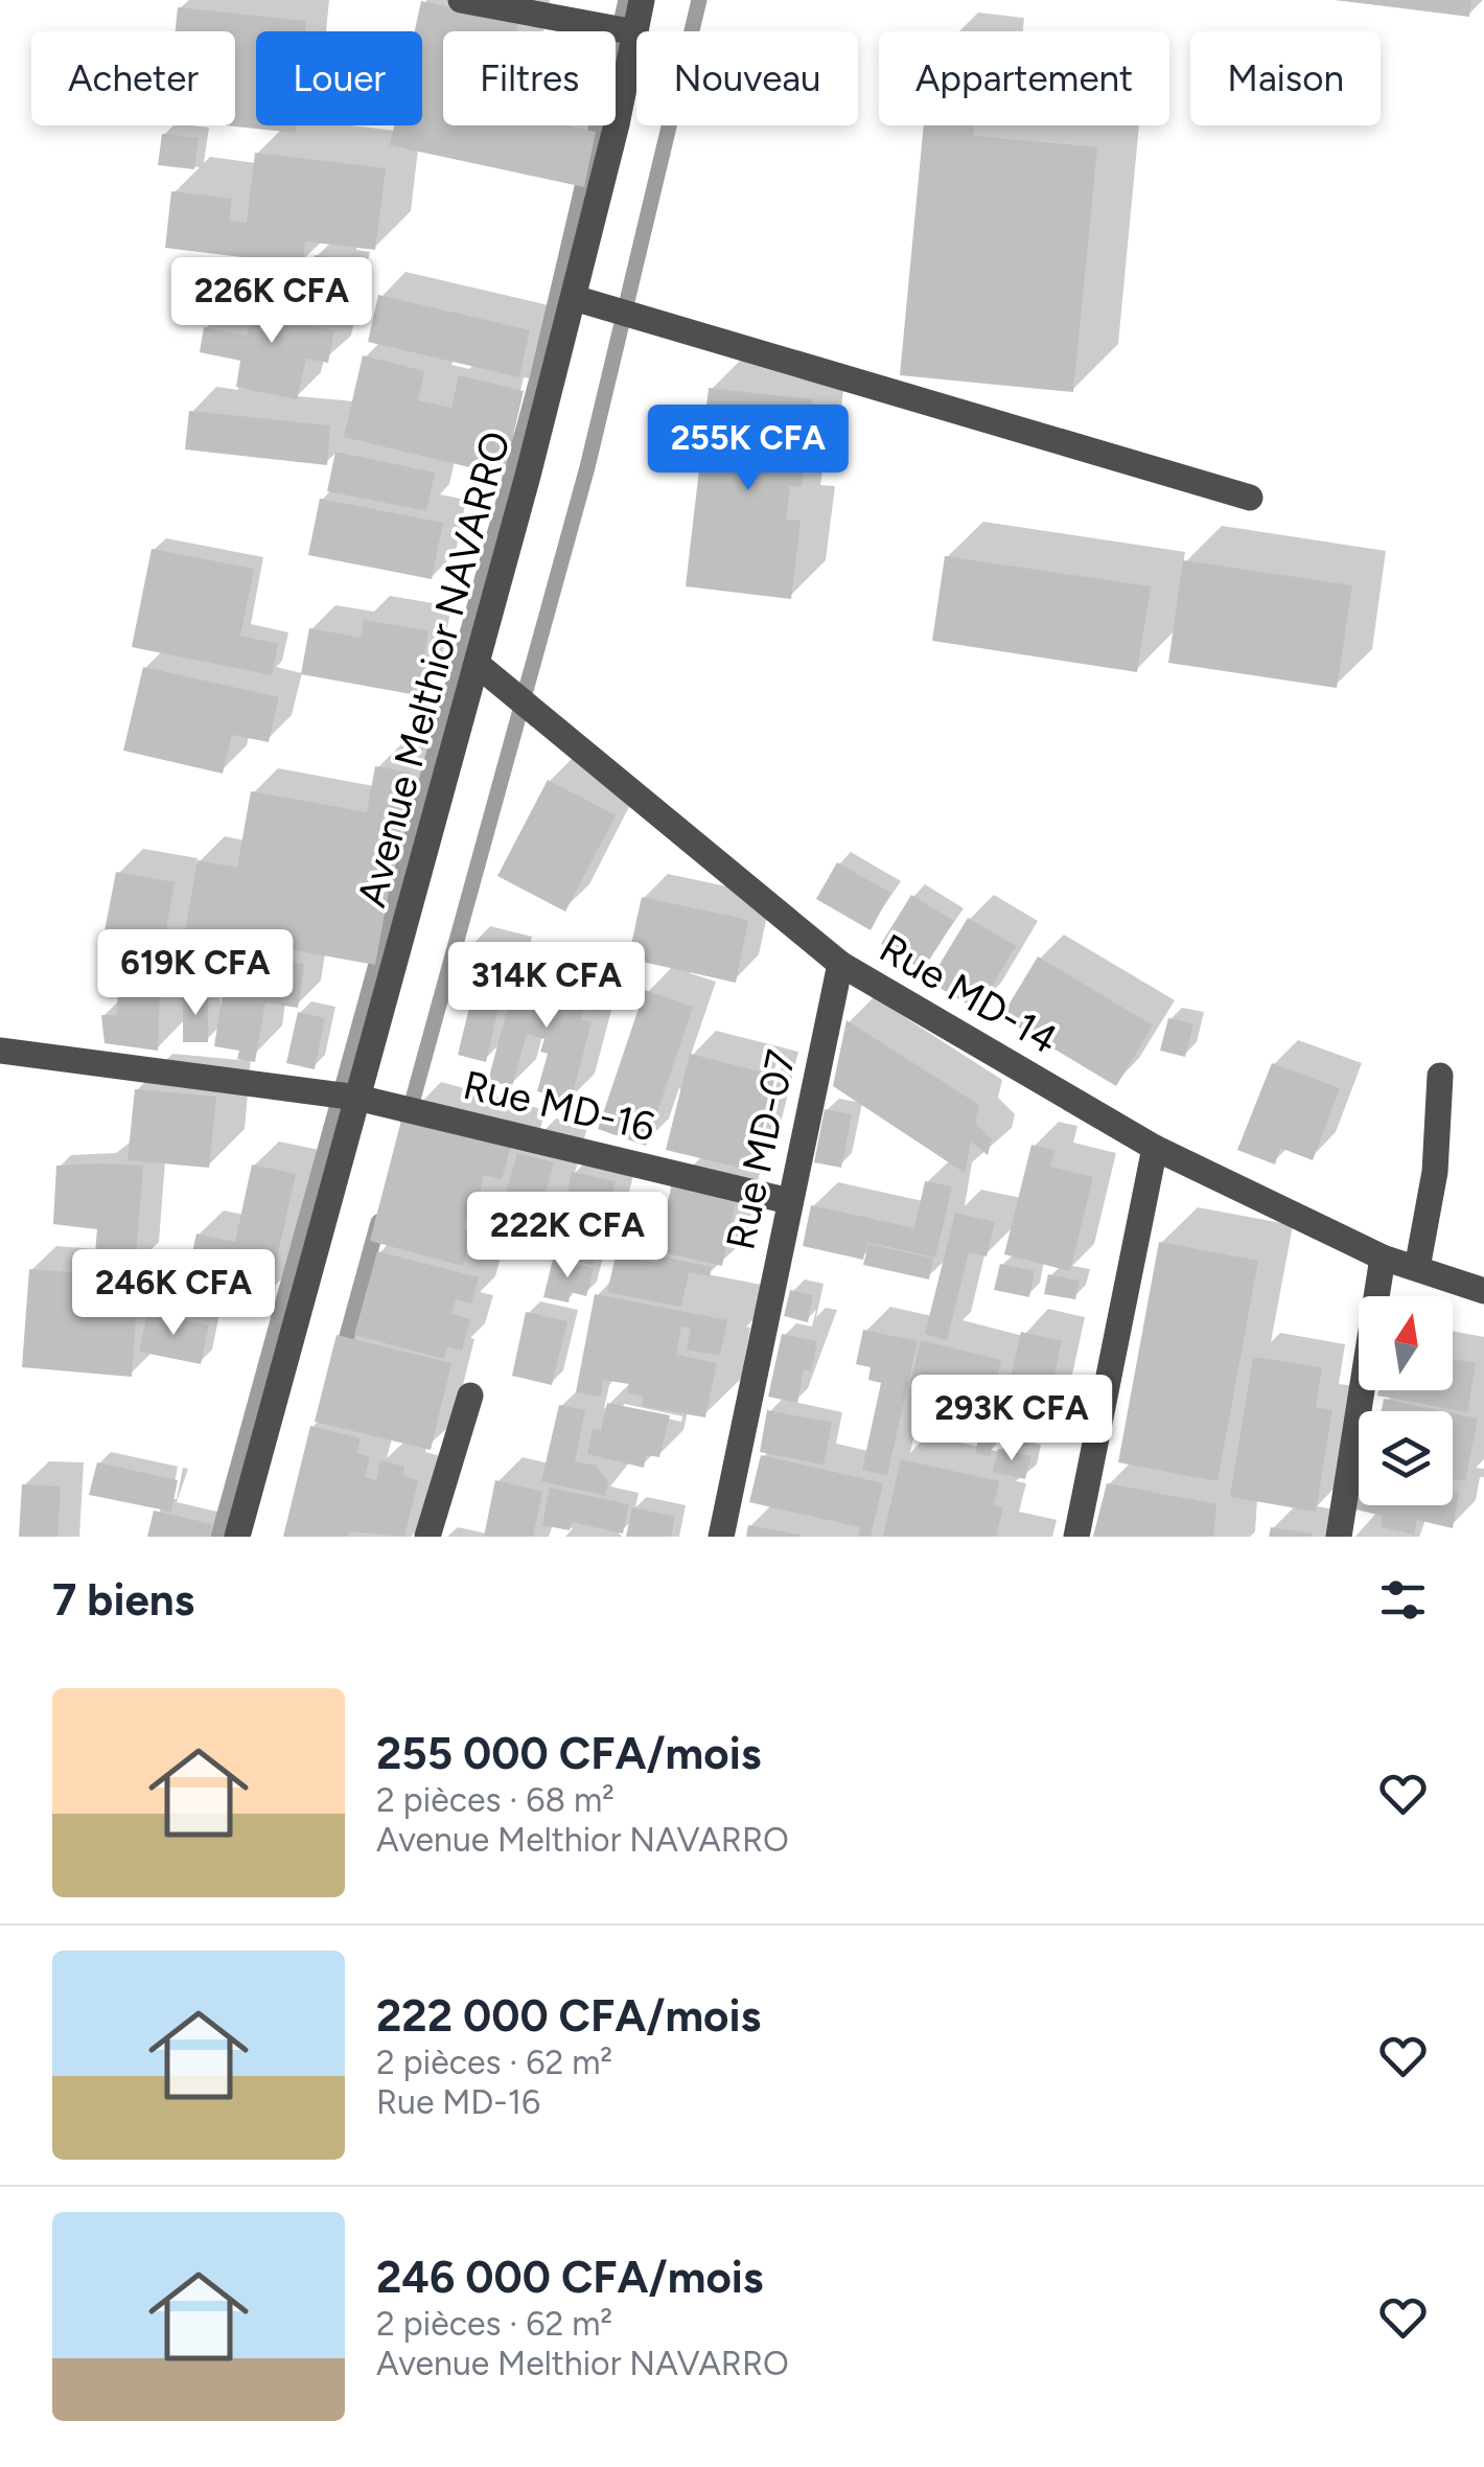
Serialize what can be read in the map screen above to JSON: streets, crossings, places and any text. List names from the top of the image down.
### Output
{
  "streets": {
    "street": [
      "Avenue Melthior NAVARRO",
      "Rue MD-14",
      "Rue MD-16",
      "Rue MD-07"
    ]
  },
  "crossings": [
    ["Avenue Melthior NAVARRO", "Rue MD-14"],
    ["Avenue Melthior NAVARRO", "Rue MD-16"],
    ["Rue MD-14", "Rue MD-07"],
    ["Rue MD-16", "Rue MD-07"]
  ],
  "north": "top",
  "page": {
    "chip": [
      "Acheter",
      "Louer",
      "Filtres",
      "Nouveau",
      "Appartement",
      "Maison"
    ],
    "price": [
      "226K CFA",
      "255K CFA",
      "619K CFA",
      "314K CFA",
      "222K CFA",
      "246K CFA",
      "293K CFA"
    ],
    "heading": "7 biens",
    "list": [
      {
        "name": "255 000 CFA/mois",
        "note": "2 pièces · 68 m² · Avenue Melthior NAVARRO"
      },
      {
        "name": "222 000 CFA/mois",
        "note": "2 pièces · 62 m² · Rue MD-16"
      },
      {
        "name": "246 000 CFA/mois",
        "note": "2 pièces · 62 m² · Avenue Melthior NAVARRO"
      }
    ]
  }
}
